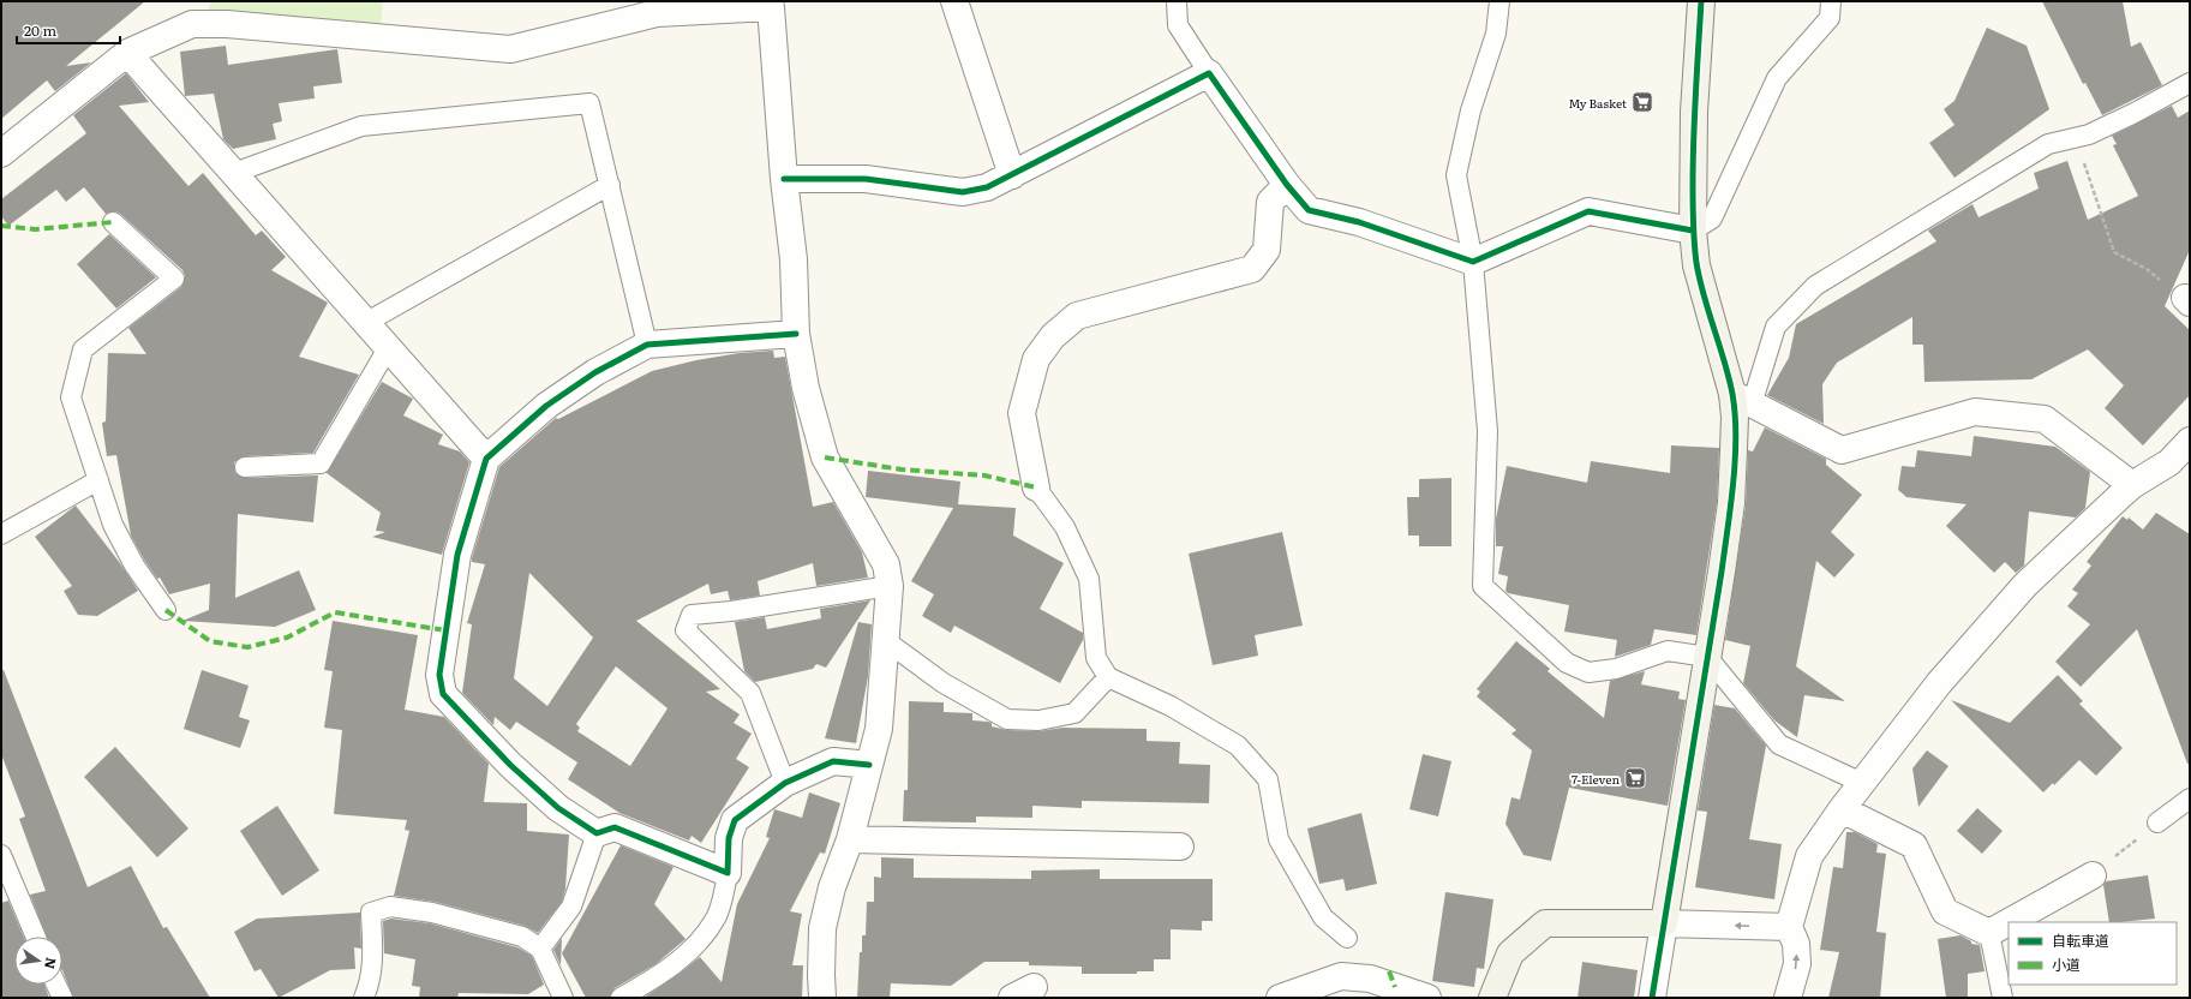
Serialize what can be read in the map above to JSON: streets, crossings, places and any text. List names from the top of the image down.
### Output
{
  "places": {
    "supermarket": ["My Basket", "7-Eleven"]
  },
  "legend": ["自転車道", "小道"],
  "scale_bar": "20 m",
  "north": "right"
}
